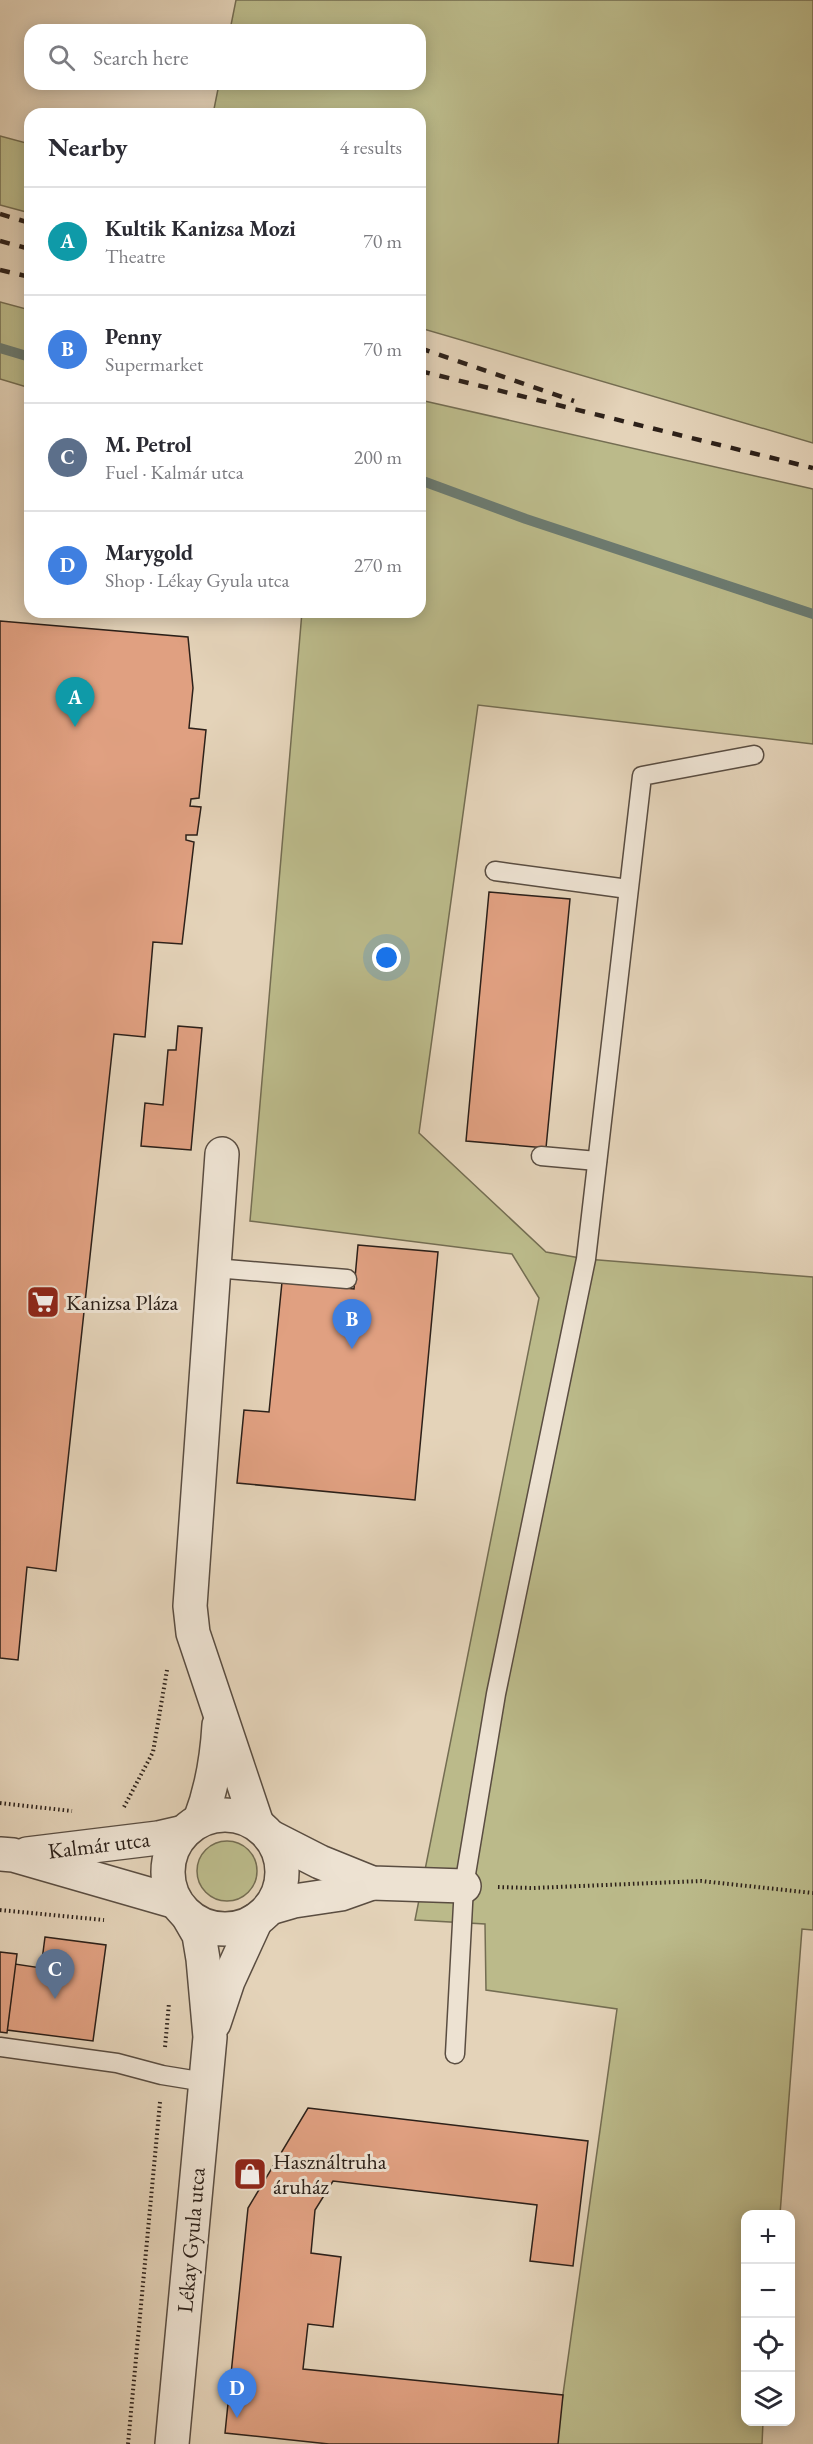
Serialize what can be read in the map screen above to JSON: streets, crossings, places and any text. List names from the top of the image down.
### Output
{
  "streets": {
    "street": ["Kalmár utca", "Lékay Gyula utca"]
  },
  "places": {
    "supermarket": ["Kanizsa Pláza"],
    "shop": ["Használtruha áruház"]
  },
  "page": {
    "search": "Search here",
    "heading": ["Nearby", "4 results"],
    "list": [
      {
        "mark": "A",
        "name": "Kultik Kanizsa Mozi",
        "note": "Theatre",
        "value": "70 m"
      },
      {
        "mark": "B",
        "name": "Penny",
        "note": "Supermarket",
        "value": "70 m"
      },
      {
        "mark": "C",
        "name": "M. Petrol",
        "note": "Fuel · Kalmár utca",
        "value": "200 m"
      },
      {
        "mark": "D",
        "name": "Marygold",
        "note": "Shop · Lékay Gyula utca",
        "value": "270 m"
      }
    ],
    "pins": [
      "A",
      "B",
      "C",
      "D"
    ],
    "map_buttons": ["+", "−"]
  }
}
